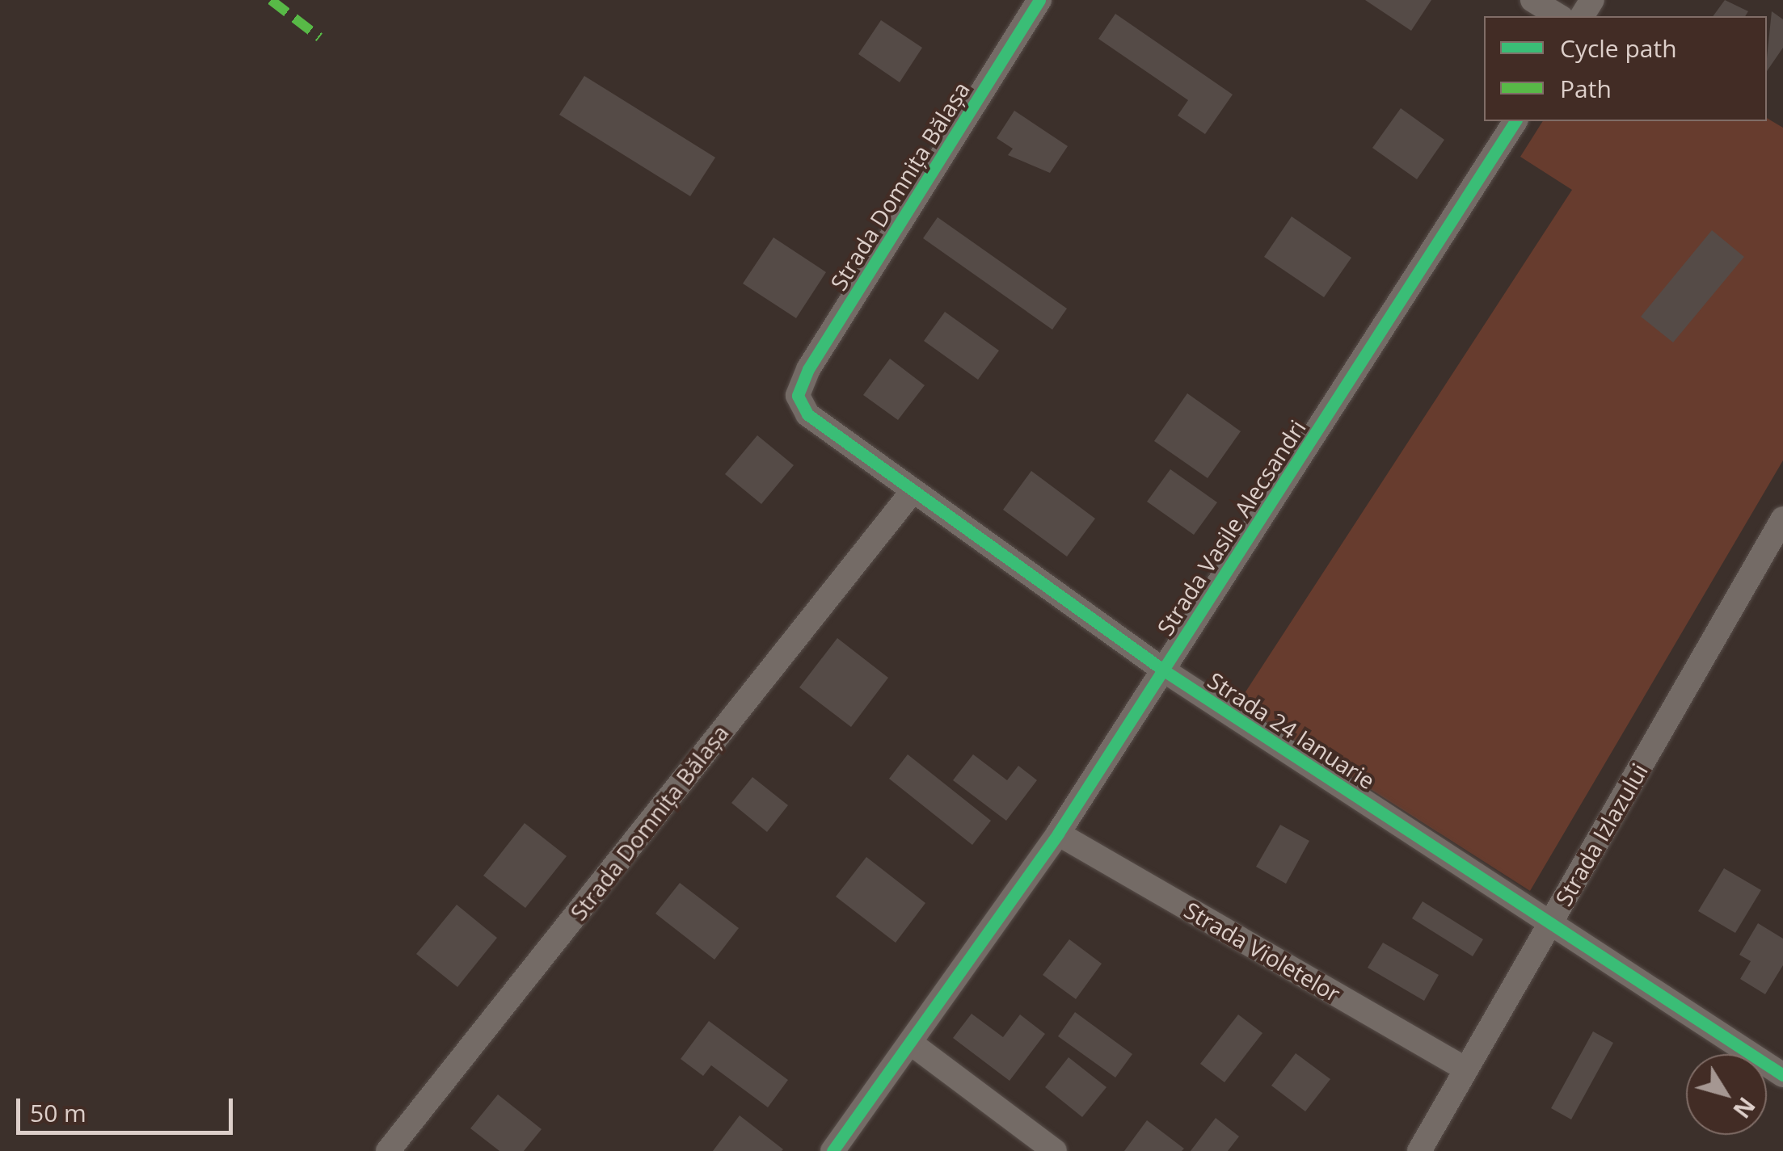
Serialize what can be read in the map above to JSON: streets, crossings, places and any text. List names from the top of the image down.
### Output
{
  "streets": {
    "street": [
      "Strada Domnița Bălașa",
      "Strada Vasile Alecsandri",
      "Strada 24 Ianuarie",
      "Strada Izlazului",
      "Strada Violetelor"
    ]
  },
  "crossings": [
    ["Strada Domnița Bălașa", "Strada 24 Ianuarie"],
    ["Strada Vasile Alecsandri", "Strada 24 Ianuarie"],
    ["Strada Vasile Alecsandri", "Strada Violetelor"],
    ["Strada 24 Ianuarie", "Strada Izlazului"],
    ["Strada Izlazului", "Strada Violetelor"]
  ],
  "legend": ["Cycle path", "Path"],
  "scale_bar": "50 m",
  "north": "bottom right"
}
